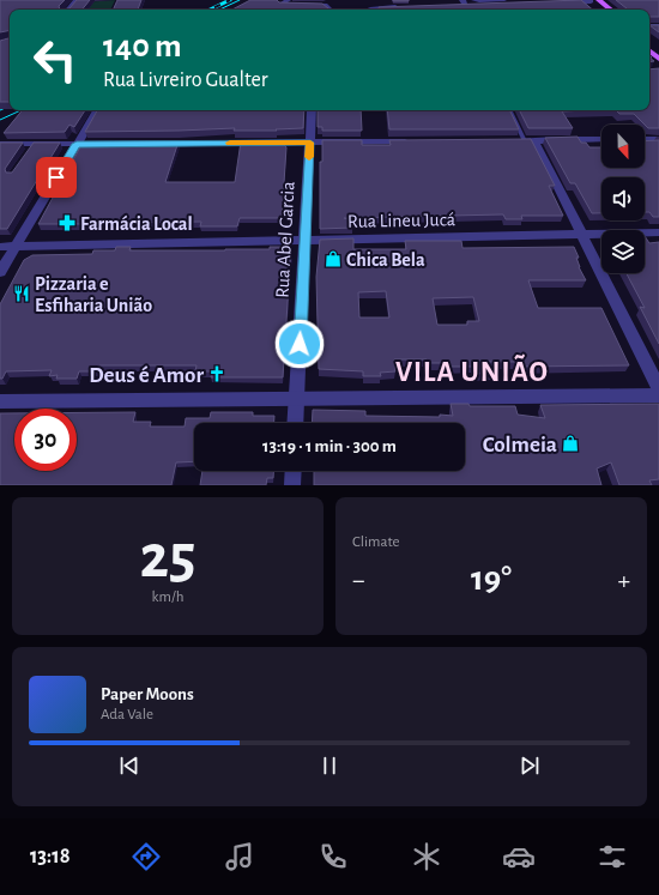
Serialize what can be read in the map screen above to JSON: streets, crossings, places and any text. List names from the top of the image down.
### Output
{
  "streets": {
    "street": ["Rua Lineu Jucá", "Rua Abel Garcia"]
  },
  "crossings": [
    ["Rua Lineu Jucá", "Rua Abel Garcia"]
  ],
  "districts": ["VILA UNIÃO"],
  "places": {
    "pharmacy": ["Farmácia Local"],
    "shop": ["Chica Bela", "Colmeia"],
    "restaurant": ["Pizzaria e Esfiharia União"],
    "church": ["Deus é Amor"]
  },
  "north": "bottom",
  "page": {
    "turn": ["140 m", "Rua Livreiro Gualter"],
    "limit": "30",
    "trip": "13:19 · 1 min · 300 m",
    "tile": [
      ["25", "km/h"],
      "Climate"
    ],
    "heat": ["−", "19°", "+"],
    "song": ["Paper Moons", "Ada Vale"],
    "tabs": "13:18"
  }
}
